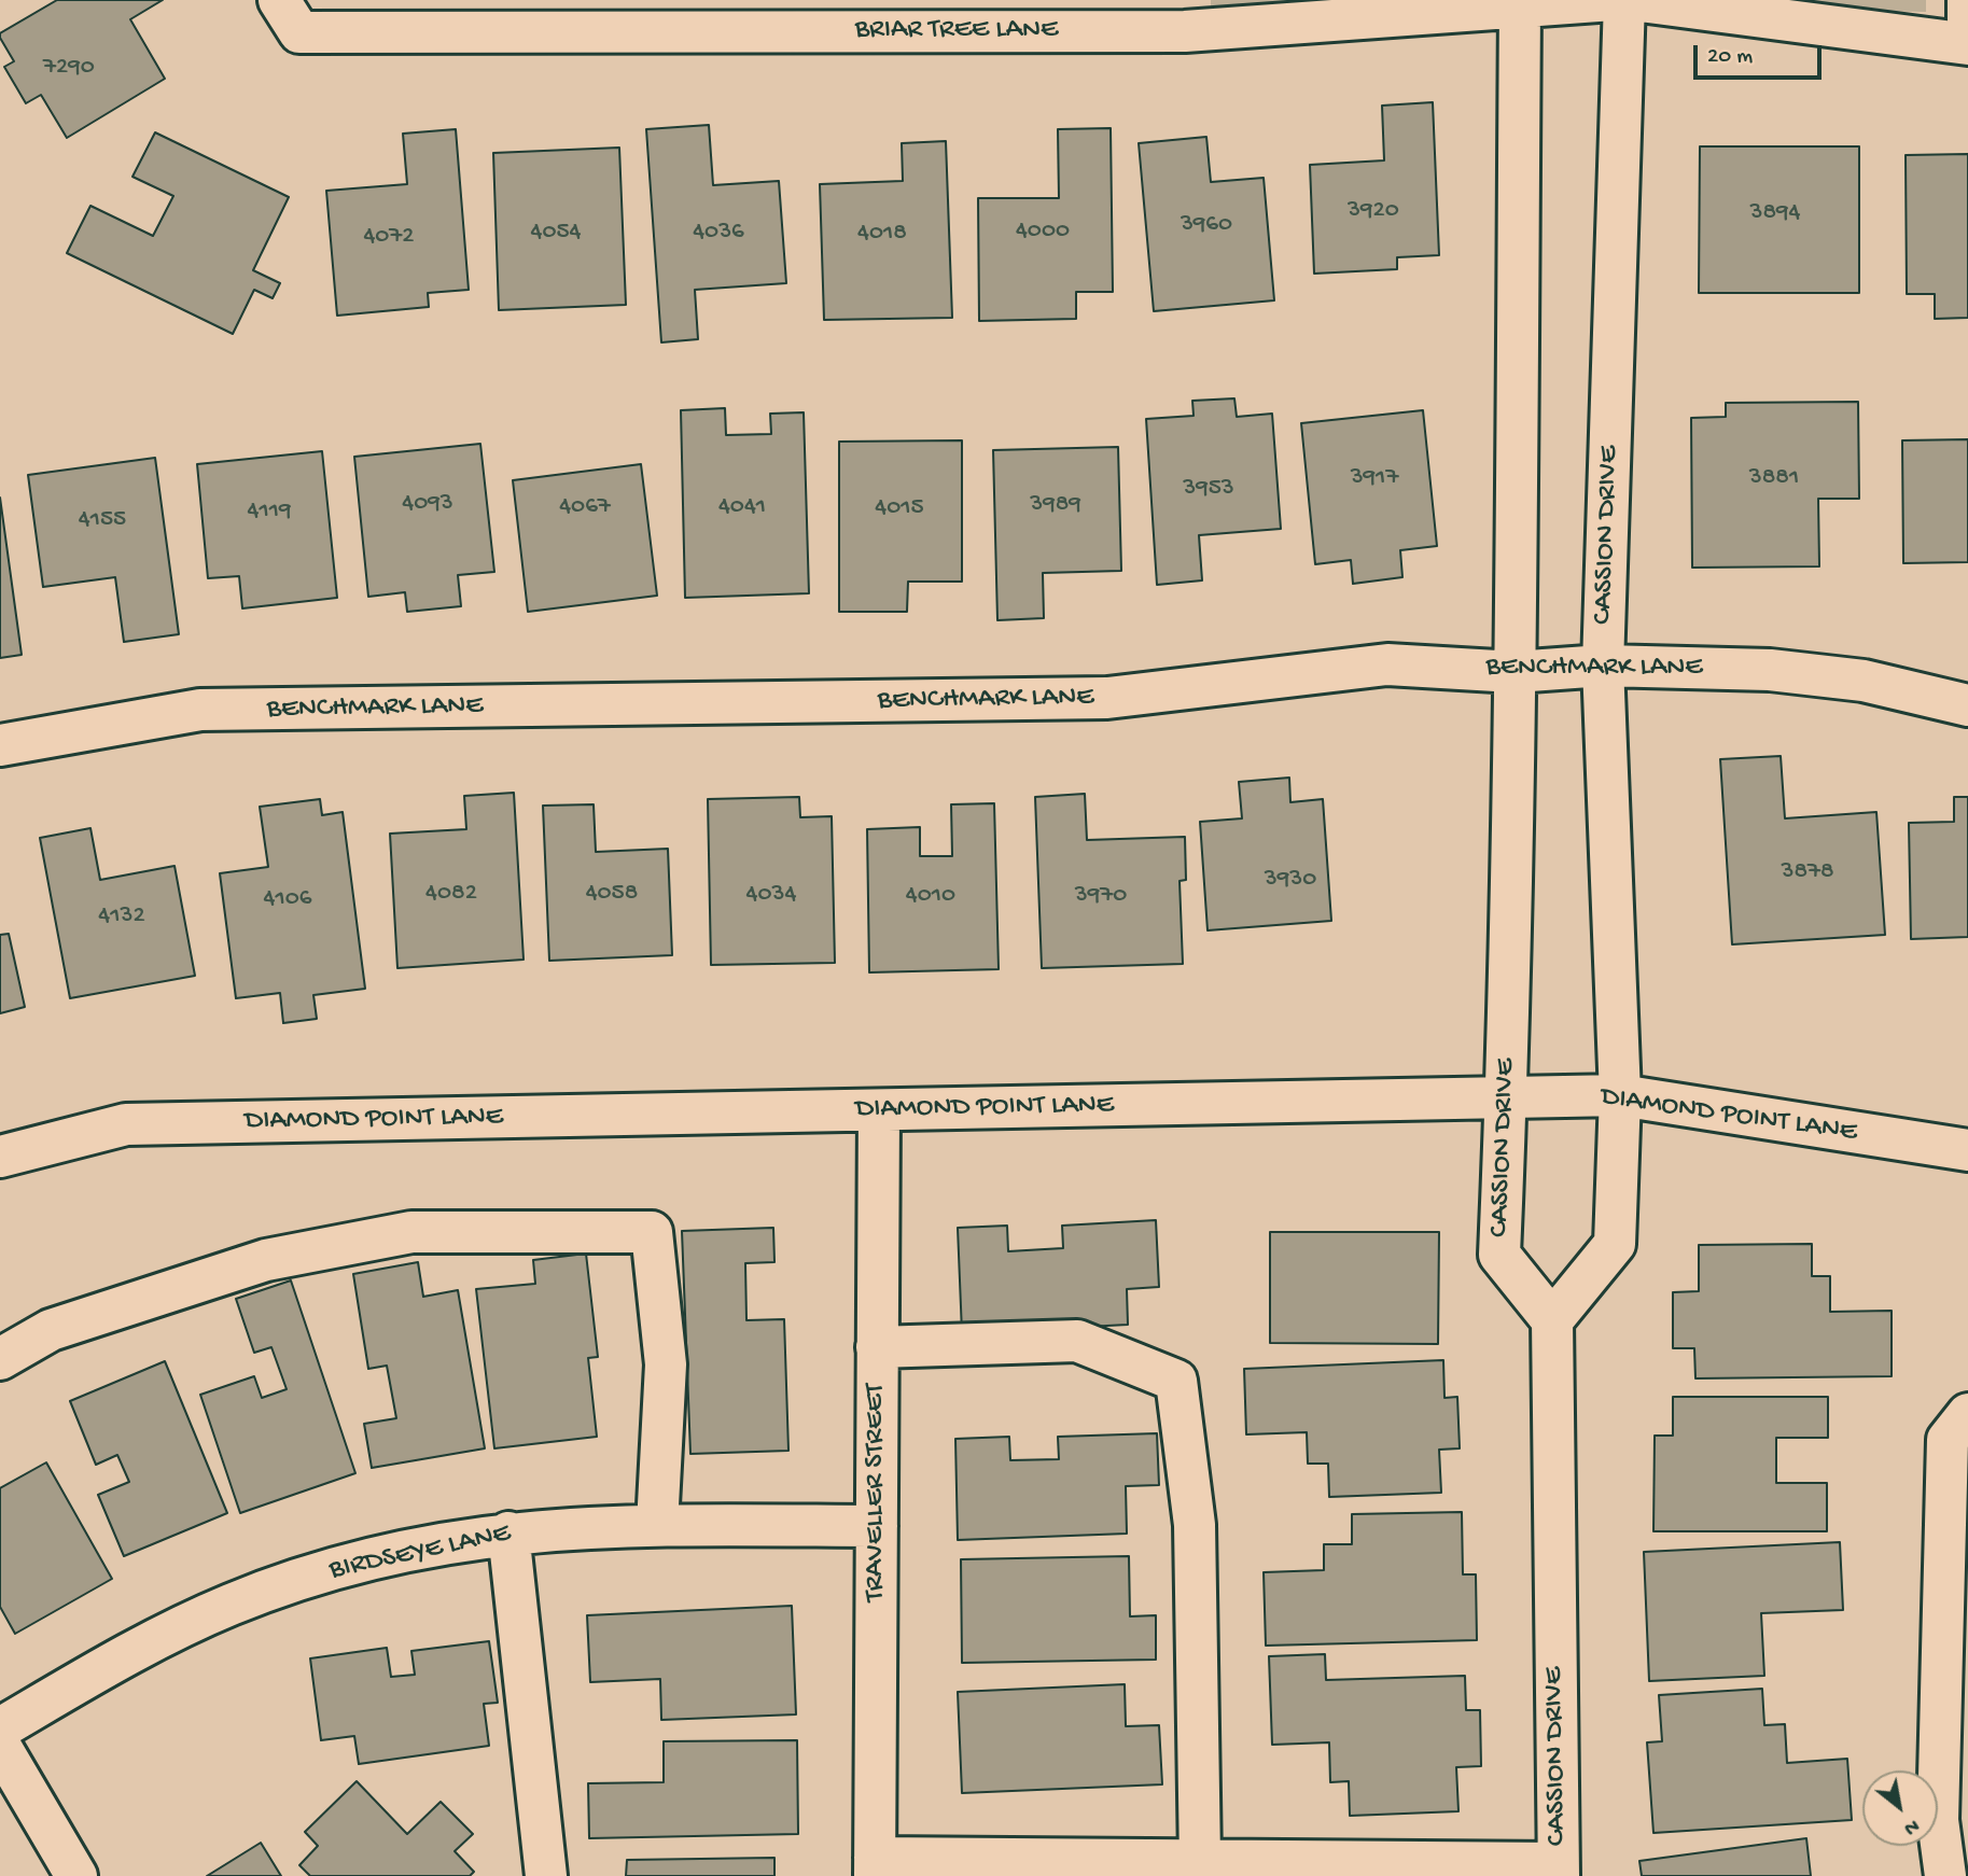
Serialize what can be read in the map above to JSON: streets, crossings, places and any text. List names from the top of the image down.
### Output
{
  "streets": {
    "street": [
      "BRIAR TREE LANE",
      "CASSION DRIVE",
      "BENCHMARK LANE",
      "DIAMOND POINT LANE",
      "TRAVELLER STREET",
      "BIRDSEYE LANE"
    ]
  },
  "crossings": [
    ["BRIAR TREE LANE", "CASSION DRIVE"],
    ["CASSION DRIVE", "BENCHMARK LANE"],
    ["CASSION DRIVE", "DIAMOND POINT LANE"],
    ["DIAMOND POINT LANE", "TRAVELLER STREET"],
    ["TRAVELLER STREET", "BIRDSEYE LANE"]
  ],
  "house_numbers": [
    "7290",
    "3920",
    "3894",
    "3960",
    "4000",
    "4054",
    "4036",
    "4018",
    "4072",
    "3917",
    "3881",
    "3953",
    "4093",
    "3989",
    "4067",
    "4041",
    "4015",
    "4119",
    "4155",
    "3878",
    "3930",
    "4082",
    "4058",
    "4034",
    "4010",
    "3970",
    "4106",
    "4132"
  ],
  "scale_bar": "20 m",
  "north": "bottom right"
}
